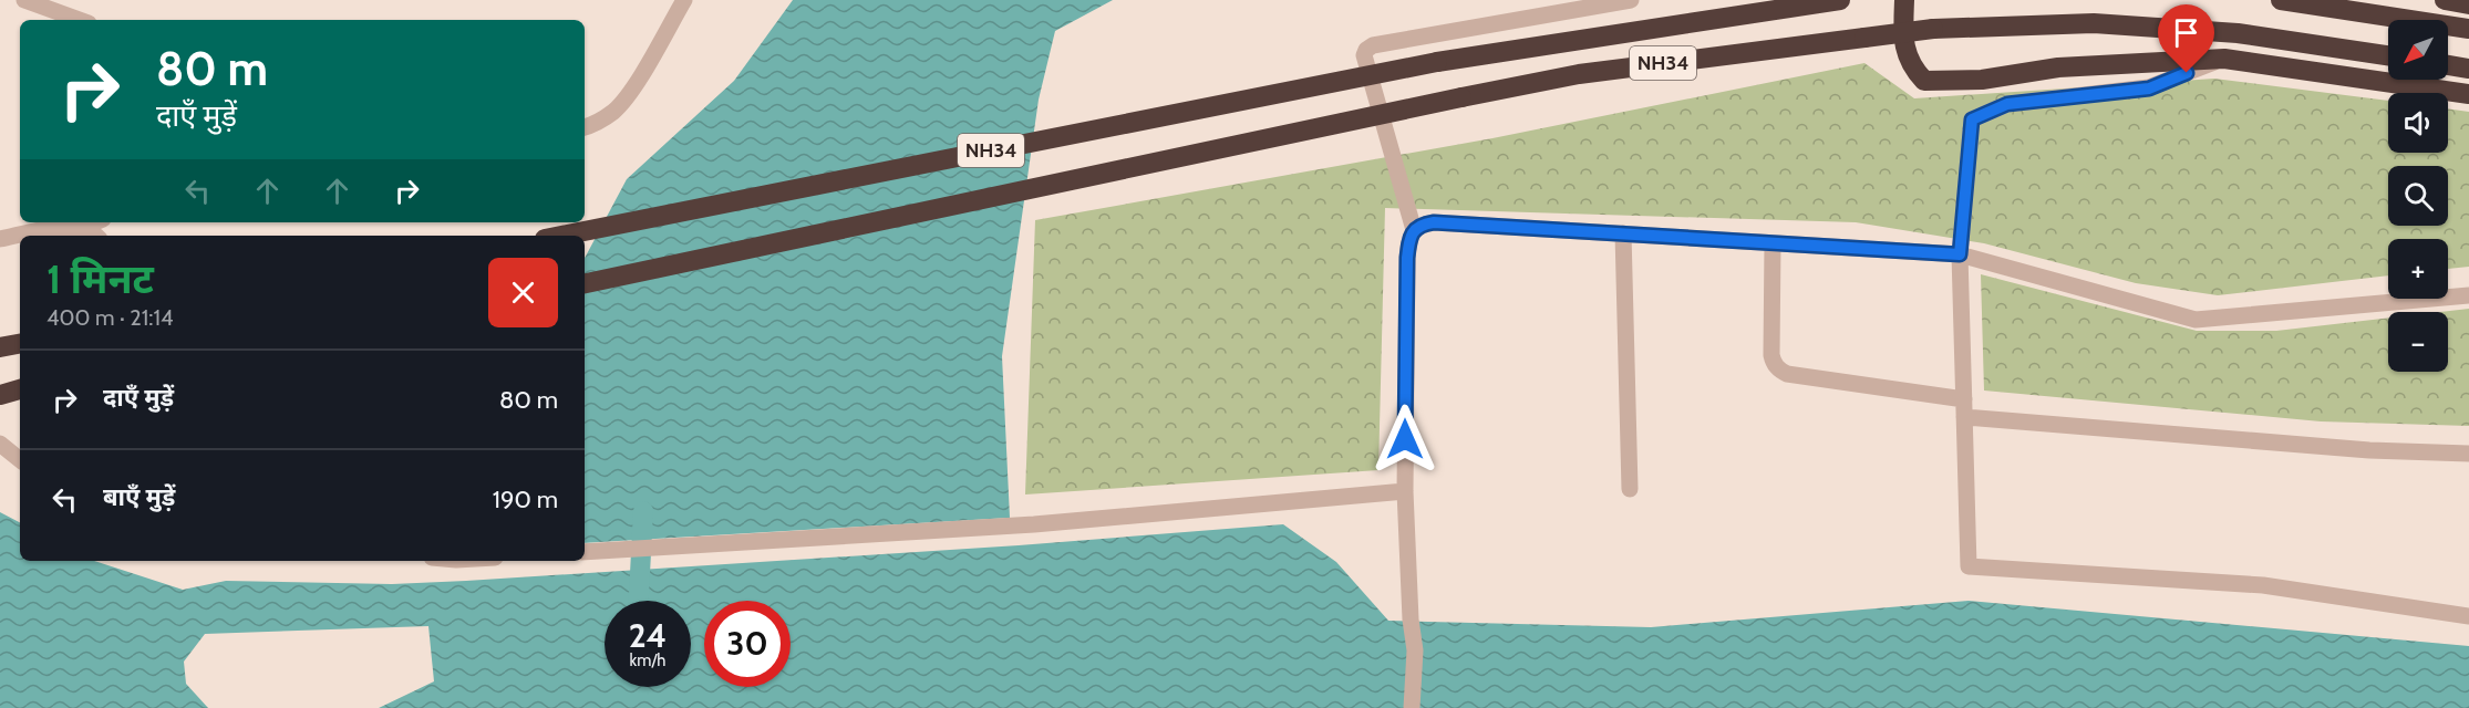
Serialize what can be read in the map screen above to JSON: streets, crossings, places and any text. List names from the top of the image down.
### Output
{
  "streets": {
    "highway": ["NH34"]
  },
  "north": "bottom left",
  "page": {
    "map_buttons": ["+", "−"],
    "turn": ["80 m", "दाएँ मुड़ें"],
    "heading": ["1 मिनट", "400 m · 21:14"],
    "list": [
      {
        "name": "दाएँ मुड़ें",
        "value": "80 m"
      },
      {
        "name": "बाएँ मुड़ें",
        "value": "190 m"
      }
    ],
    "speed": "24 km/h",
    "limit": "30"
  }
}
